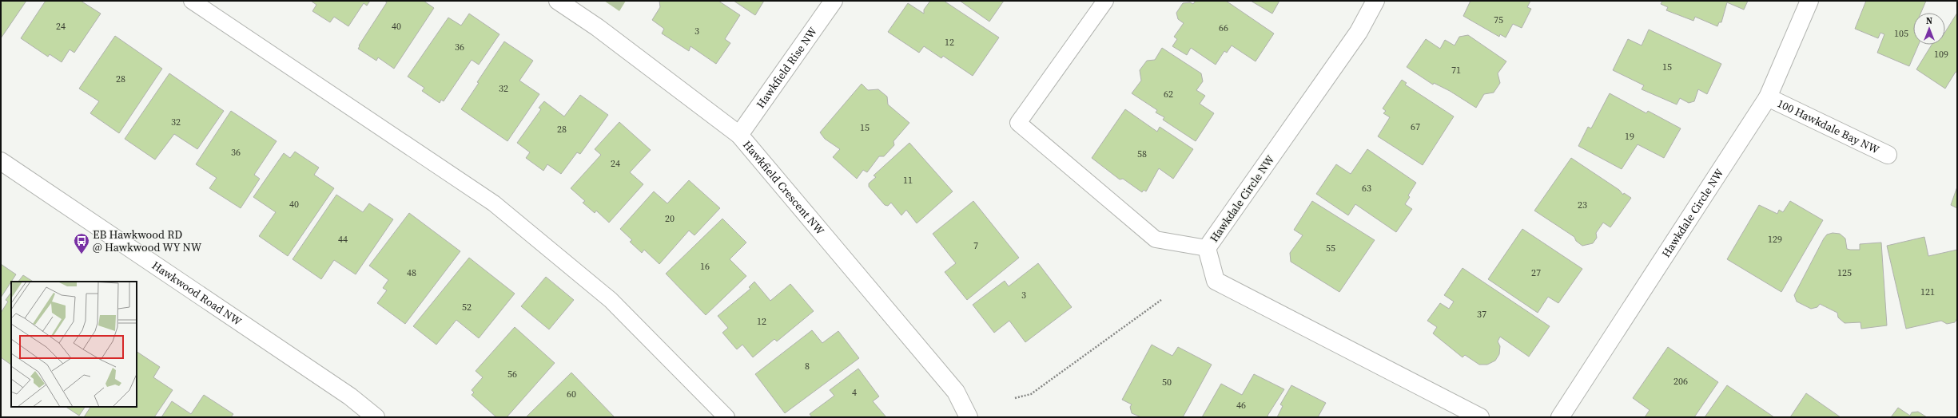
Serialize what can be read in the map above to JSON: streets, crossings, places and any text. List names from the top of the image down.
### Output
{
  "streets": {
    "street": [
      "Hawkfield Rise NW",
      "100 Hawkdale Bay NW",
      "Hawkfield Crescent NW",
      "Hawkdale Circle NW",
      "Hawkwood Road NW"
    ]
  },
  "crossings": [
    ["Hawkfield Rise NW", "Hawkfield Crescent NW"],
    ["100 Hawkdale Bay NW", "Hawkdale Circle NW"]
  ],
  "places": {
    "bus stop": ["EB Hawkwood RD @ Hawkwood WY NW"]
  },
  "house_numbers": [
    "75",
    "24",
    "40",
    "66",
    "3",
    "105",
    "12",
    "36",
    "109",
    "15",
    "71",
    "28",
    "32",
    "62",
    "32",
    "67",
    "15",
    "28",
    "19",
    "36",
    "58",
    "24",
    "11",
    "63",
    "40",
    "23",
    "20",
    "44",
    "129",
    "7",
    "55",
    "16",
    "48",
    "27",
    "125",
    "121",
    "3",
    "52",
    "37",
    "12",
    "8",
    "56",
    "206",
    "50",
    "4",
    "60",
    "46"
  ],
  "north": "top"
}
